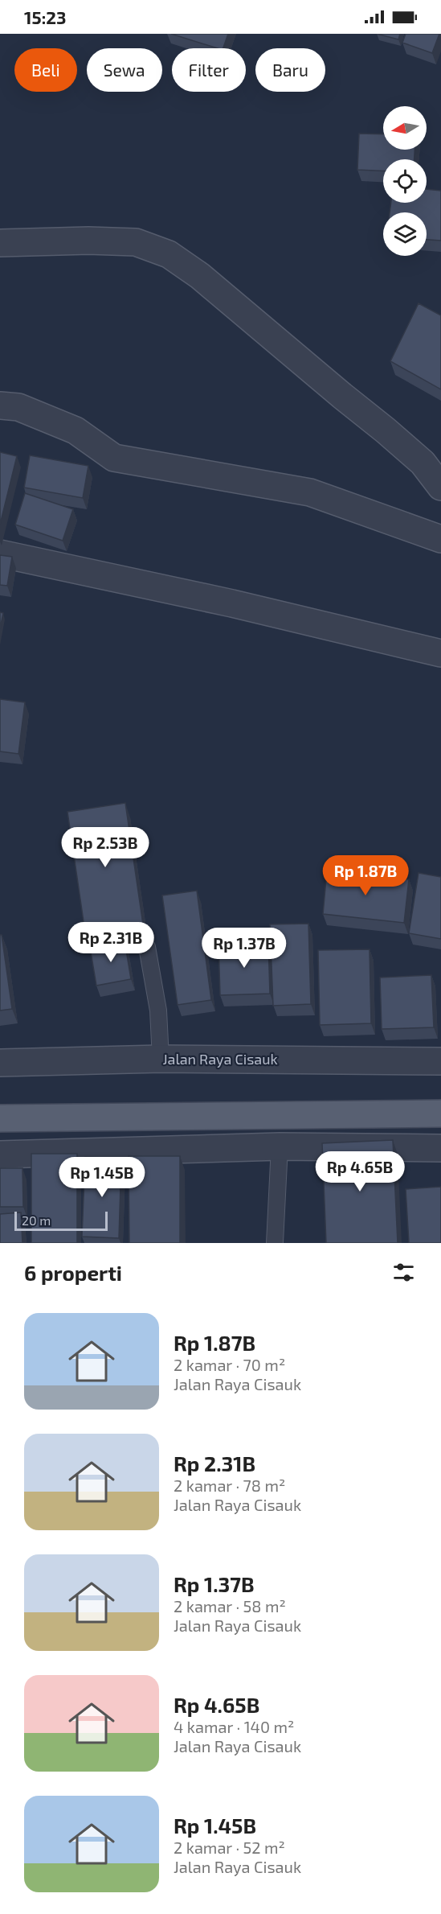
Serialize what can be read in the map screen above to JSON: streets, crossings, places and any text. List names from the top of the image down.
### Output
{
  "streets": {
    "street": ["Jalan Raya Cisauk"]
  },
  "scale_bar": "20 m",
  "north": "left",
  "page": {
    "status": "15:23",
    "chip": [
      "Beli",
      "Sewa",
      "Filter",
      "Baru"
    ],
    "price": [
      "Rp 2.53B",
      "Rp 1.87B",
      "Rp 2.31B",
      "Rp 1.37B",
      "Rp 4.65B",
      "Rp 1.45B"
    ],
    "scale": "20 m",
    "heading": "6 properti",
    "list": [
      {
        "name": "Rp 1.87B",
        "note": "2 kamar · 70 m² · Jalan Raya Cisauk"
      },
      {
        "name": "Rp 2.31B",
        "note": "2 kamar · 78 m² · Jalan Raya Cisauk"
      },
      {
        "name": "Rp 1.37B",
        "note": "2 kamar · 58 m² · Jalan Raya Cisauk"
      },
      {
        "name": "Rp 4.65B",
        "note": "4 kamar · 140 m² · Jalan Raya Cisauk"
      },
      {
        "name": "Rp 1.45B",
        "note": "2 kamar · 52 m² · Jalan Raya Cisauk"
      }
    ]
  }
}
